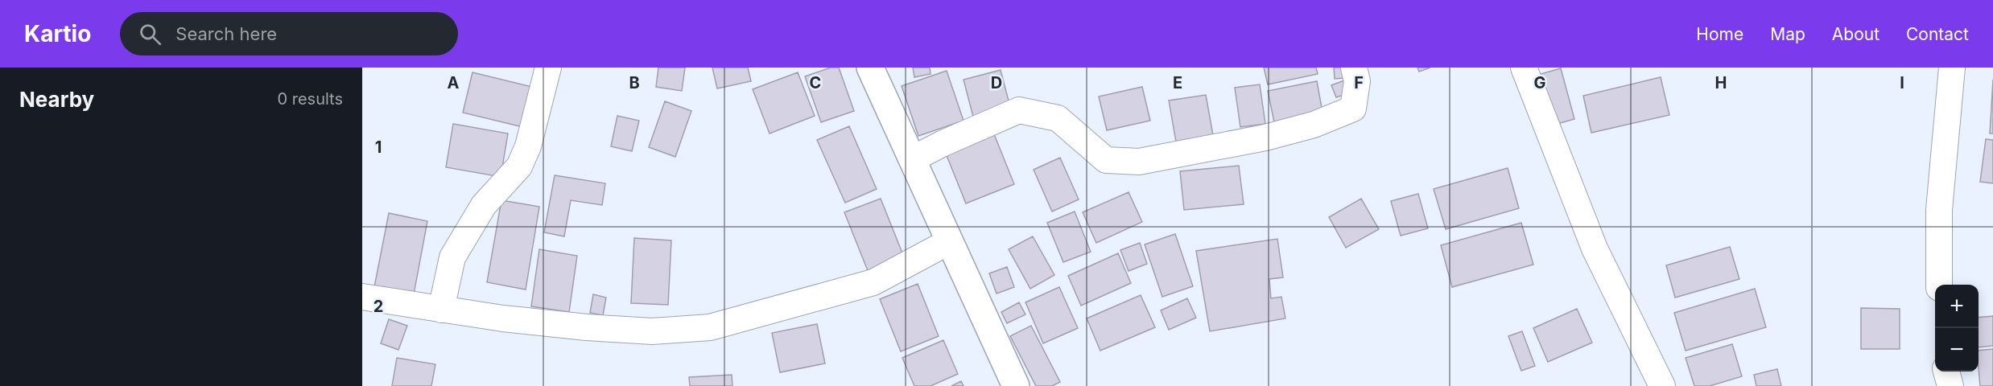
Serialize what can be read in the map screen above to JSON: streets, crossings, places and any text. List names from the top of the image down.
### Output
{
  "page": {
    "header": "Kartio",
    "search": "Search here",
    "nav": [
      "Home",
      "Map",
      "About",
      "Contact"
    ],
    "heading": ["Nearby", "0 results"],
    "map_buttons": ["+", "−"]
  },
  "grid": {
    "columns": [
      "A",
      "B",
      "C",
      "D",
      "E",
      "F",
      "G",
      "H",
      "I"
    ],
    "rows": ["1", "2"]
  }
}
